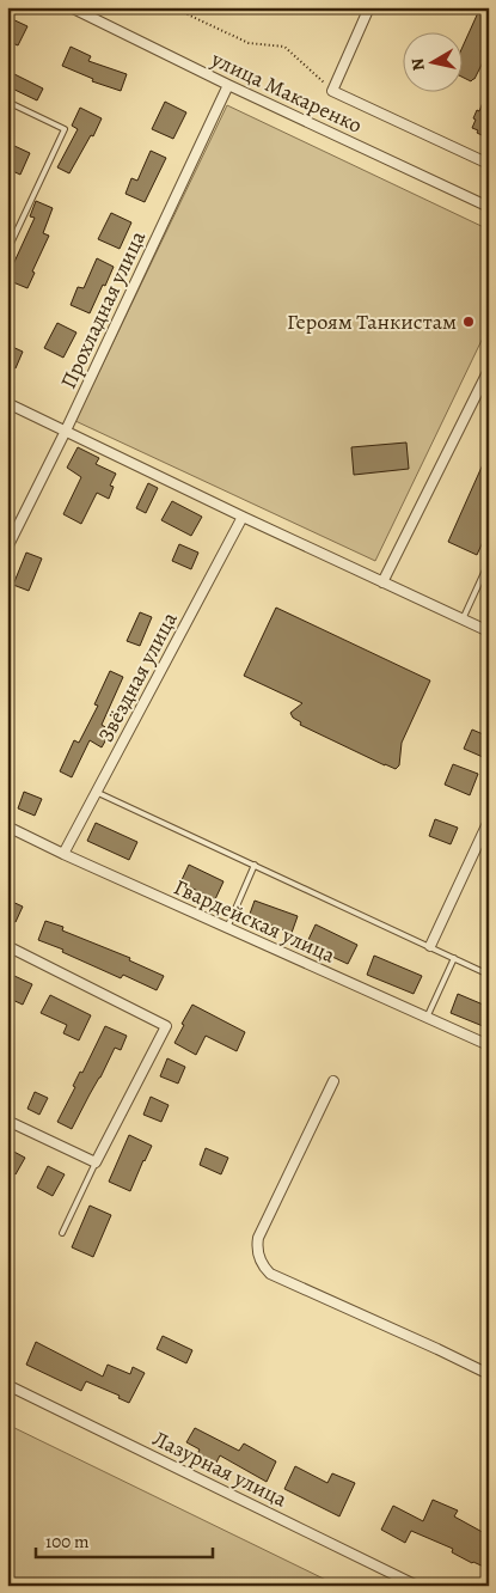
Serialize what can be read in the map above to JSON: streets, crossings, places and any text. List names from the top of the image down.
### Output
{
  "streets": {
    "street": [
      "улица Макаренко",
      "Прохладная улица",
      "Звёздная улица",
      "Гвардейская улица",
      "Лазурная улица"
    ]
  },
  "crossings": [
    ["улица Макаренко", "Прохладная улица"],
    ["Звёздная улица", "Гвардейская улица"]
  ],
  "places": ["Героям Танкистам"],
  "scale_bar": "100 m",
  "north": "left"
}
